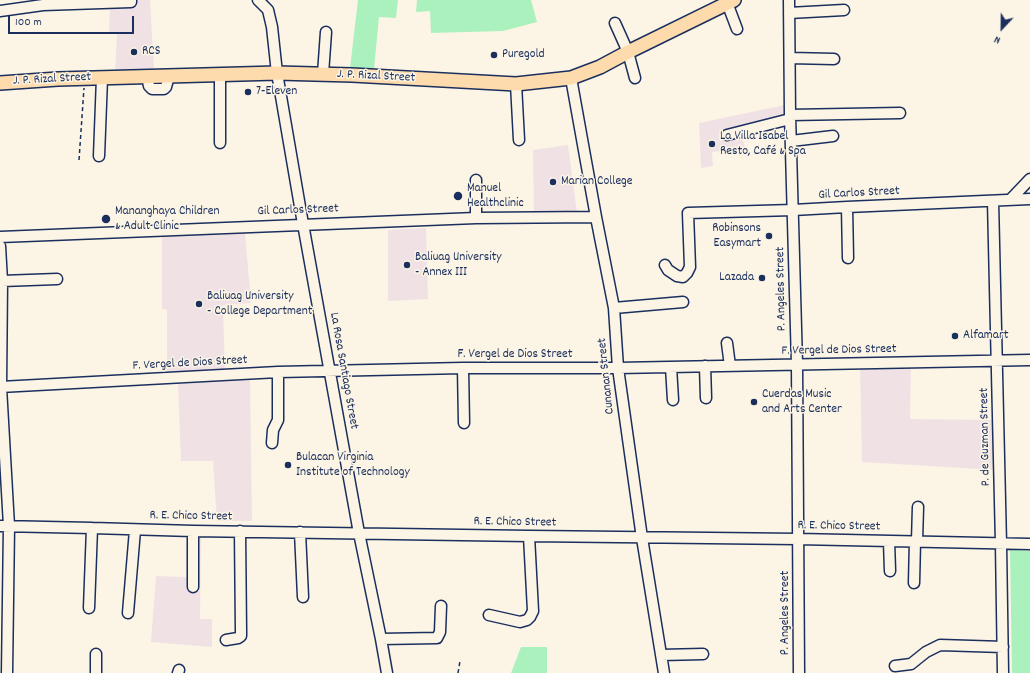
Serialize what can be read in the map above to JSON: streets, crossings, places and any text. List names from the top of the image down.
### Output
{
  "streets": {
    "main road": ["J. P. Rizal Street"],
    "street": [
      "Gil Carlos Street",
      "P. Angeles Street",
      "F. Vergel de Dios Street",
      "La Rosa Santiago Street",
      "Cunanan Street",
      "P. de Guzman Street",
      "R. E. Chico Street"
    ]
  },
  "crossings": [
    ["J. P. Rizal Street", "La Rosa Santiago Street"],
    ["J. P. Rizal Street", "Cunanan Street"],
    ["Gil Carlos Street", "P. Angeles Street"],
    ["Gil Carlos Street", "La Rosa Santiago Street"],
    ["Gil Carlos Street", "Cunanan Street"],
    ["Gil Carlos Street", "P. de Guzman Street"],
    ["P. Angeles Street", "F. Vergel de Dios Street"],
    ["P. Angeles Street", "R. E. Chico Street"],
    ["F. Vergel de Dios Street", "La Rosa Santiago Street"],
    ["F. Vergel de Dios Street", "Cunanan Street"],
    ["F. Vergel de Dios Street", "P. de Guzman Street"],
    ["La Rosa Santiago Street", "R. E. Chico Street"],
    ["Cunanan Street", "R. E. Chico Street"],
    ["P. de Guzman Street", "R. E. Chico Street"]
  ],
  "places": [
    "RCS",
    "Puregold",
    "7-Eleven",
    "La Villa Isabel Resto, Café & Spa",
    "Marian College",
    "Manuel Healthclinic",
    "Mananghaya Children & Adult Clinic",
    "Robinsons Easymart",
    "Baliuag University - Annex III",
    "Lazada",
    "Baliuag University - College Department",
    "Alfamart",
    "Cuerdas Music and Arts Center",
    "Bulacan Virginia Institute of Technology"
  ],
  "scale_bar": "100 m",
  "north": "bottom"
}
